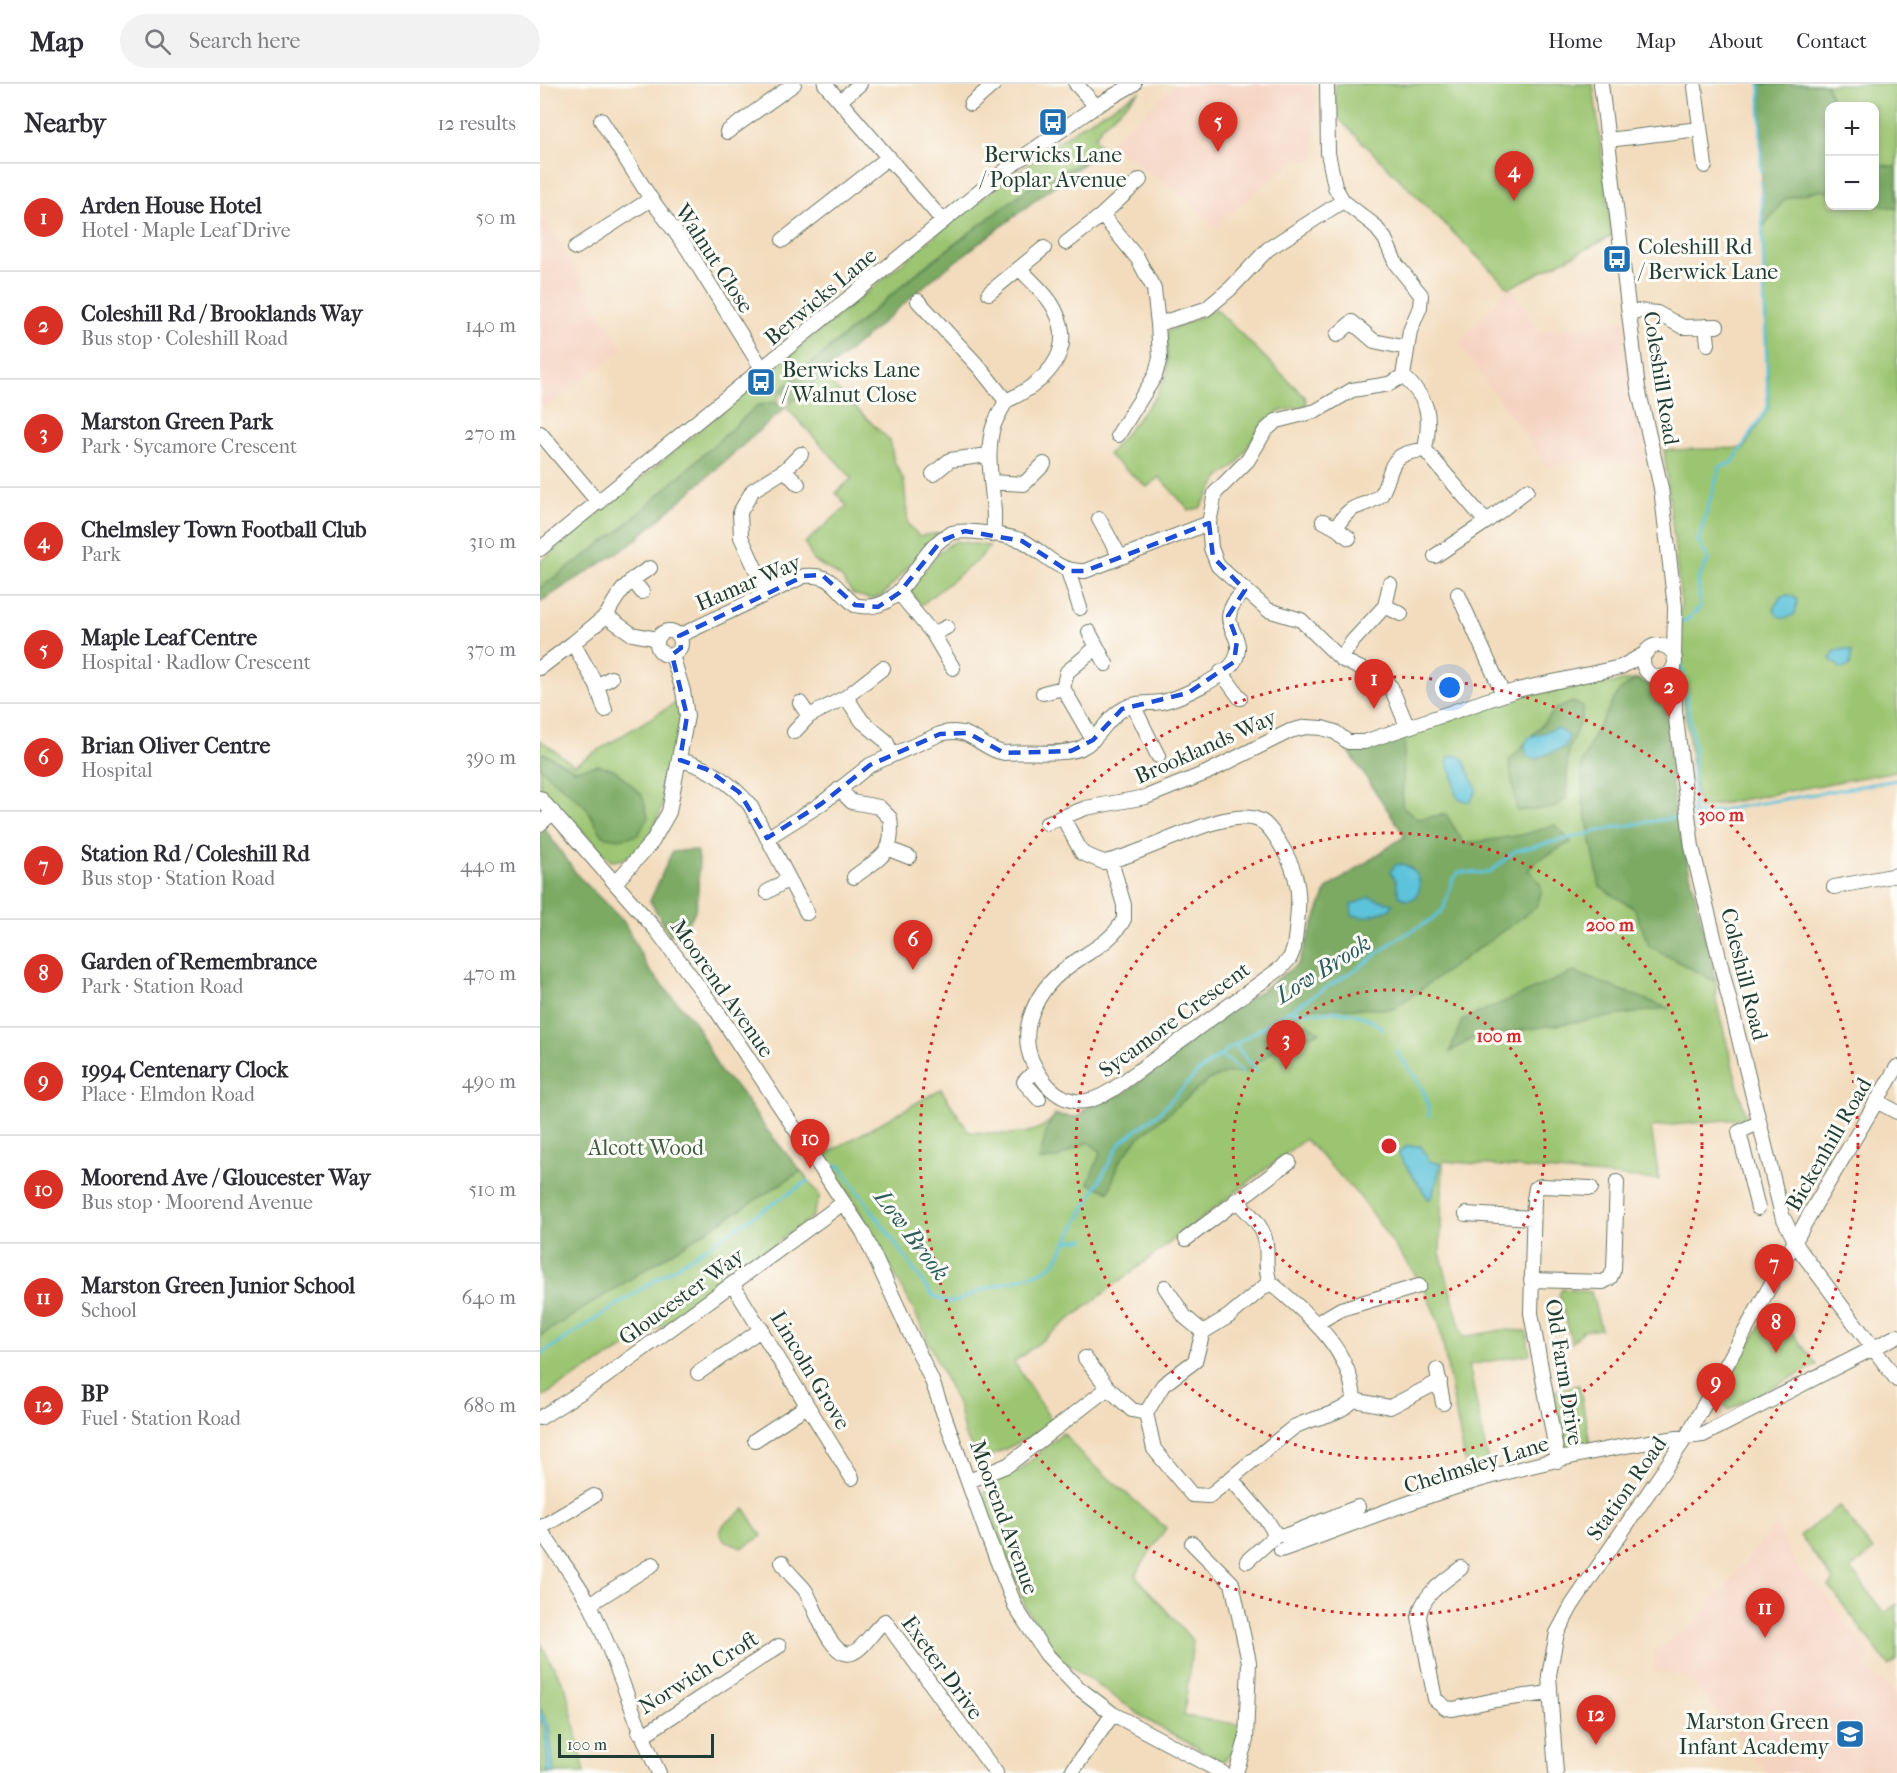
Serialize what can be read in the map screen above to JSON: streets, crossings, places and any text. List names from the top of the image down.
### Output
{
  "streets": {
    "street": [
      "Walnut Close",
      "Berwicks Lane",
      "Coleshill Road",
      "Hamar Way",
      "Brooklands Way",
      "Moorend Avenue",
      "Sycamore Crescent",
      "Bickenhill Road",
      "Gloucester Way",
      "Lincoln Grove",
      "Old Farm Drive",
      "Chelmsley Lane",
      "Station Road",
      "Exeter Drive",
      "Norwich Croft"
    ]
  },
  "crossings": [
    ["Walnut Close", "Berwicks Lane"],
    ["Coleshill Road", "Brooklands Way"],
    ["Coleshill Road", "Bickenhill Road"],
    ["Coleshill Road", "Chelmsley Lane"],
    ["Coleshill Road", "Station Road"],
    ["Moorend Avenue", "Gloucester Way"],
    ["Bickenhill Road", "Station Road"],
    ["Gloucester Way", "Lincoln Grove"],
    ["Old Farm Drive", "Chelmsley Lane"],
    ["Chelmsley Lane", "Station Road"]
  ],
  "water": ["Low Brook"],
  "parks": ["Alcott Wood"],
  "places": {
    "bus stop": ["Berwicks Lane / Poplar Avenue", "Coleshill Rd / Berwick Lane", "Berwicks Lane / Walnut Close"],
    "school or university": ["Marston Green Infant Academy"]
  },
  "scale_bar": "100 m",
  "page": {
    "header": "Map",
    "search": "Search here",
    "nav": [
      "Home",
      "Map",
      "About",
      "Contact"
    ],
    "heading": ["Nearby", "12 results"],
    "map_buttons": ["+", "−"],
    "pins": [
      "5",
      "4",
      "1",
      "2",
      "6",
      "3",
      "10",
      "7",
      "8",
      "9",
      "11",
      "12"
    ],
    "list": [
      {
        "mark": "1",
        "name": "Arden House Hotel",
        "note": "Hotel · Maple Leaf Drive",
        "value": "50 m"
      },
      {
        "mark": "2",
        "name": "Coleshill Rd / Brooklands Way",
        "note": "Bus stop · Coleshill Road",
        "value": "140 m"
      },
      {
        "mark": "3",
        "name": "Marston Green Park",
        "note": "Park · Sycamore Crescent",
        "value": "270 m"
      },
      {
        "mark": "4",
        "name": "Chelmsley Town Football Club",
        "note": "Park",
        "value": "310 m"
      },
      {
        "mark": "5",
        "name": "Maple Leaf Centre",
        "note": "Hospital · Radlow Crescent",
        "value": "370 m"
      },
      {
        "mark": "6",
        "name": "Brian Oliver Centre",
        "note": "Hospital",
        "value": "390 m"
      },
      {
        "mark": "7",
        "name": "Station Rd / Coleshill Rd",
        "note": "Bus stop · Station Road",
        "value": "440 m"
      },
      {
        "mark": "8",
        "name": "Garden of Remembrance",
        "note": "Park · Station Road",
        "value": "470 m"
      },
      {
        "mark": "9",
        "name": "1994 Centenary Clock",
        "note": "Place · Elmdon Road",
        "value": "490 m"
      },
      {
        "mark": "10",
        "name": "Moorend Ave / Gloucester Way",
        "note": "Bus stop · Moorend Avenue",
        "value": "510 m"
      },
      {
        "mark": "11",
        "name": "Marston Green Junior School",
        "note": "School",
        "value": "640 m"
      },
      {
        "mark": "12",
        "name": "BP",
        "note": "Fuel · Station Road",
        "value": "680 m"
      }
    ],
    "scale": "100 m"
  },
  "rings": ["300 m", "200 m", "100 m"]
}
